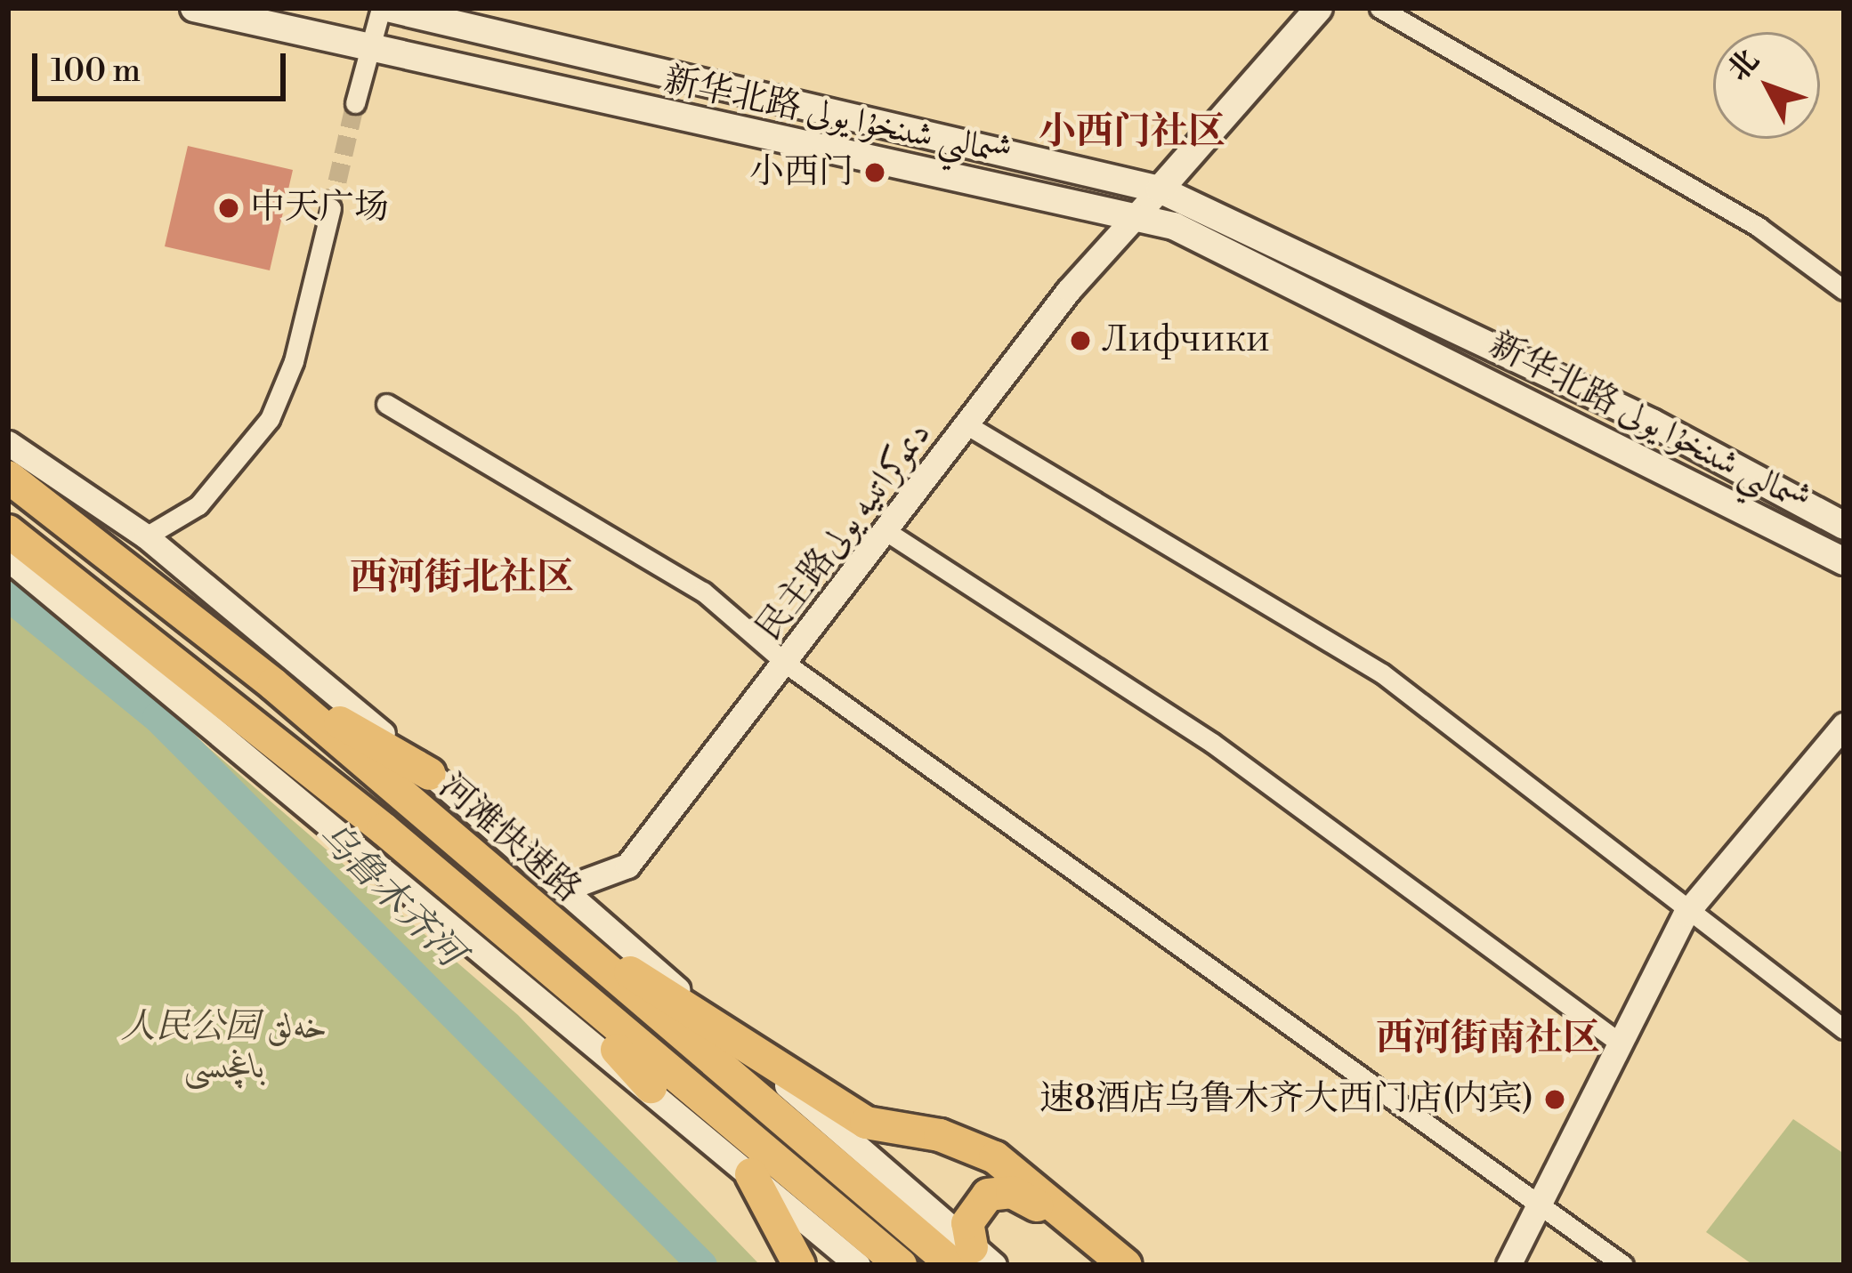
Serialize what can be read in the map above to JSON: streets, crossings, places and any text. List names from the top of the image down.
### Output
{
  "streets": {
    "highway": ["河滩快速路"],
    "main road": ["新华北路 شىمالىي شىنخۇا يولى"],
    "street": ["民主路دىموكراتىيە يولى"]
  },
  "crossings": [
    ["新华北路 شىمالىي شىنخۇا يولى", "民主路دىموكراتىيە يولى"]
  ],
  "districts": ["小西门社区", "西河街北社区", "西河街南社区"],
  "water": ["乌鲁木齐河"],
  "parks": ["人民公园 خەلق باغچىسى"],
  "places": [
    "小西门",
    "中天广场",
    "Лифчики",
    "速8酒店乌鲁木齐大西门店(内宾)"
  ],
  "scale_bar": "100 m",
  "north": "top left"
}
